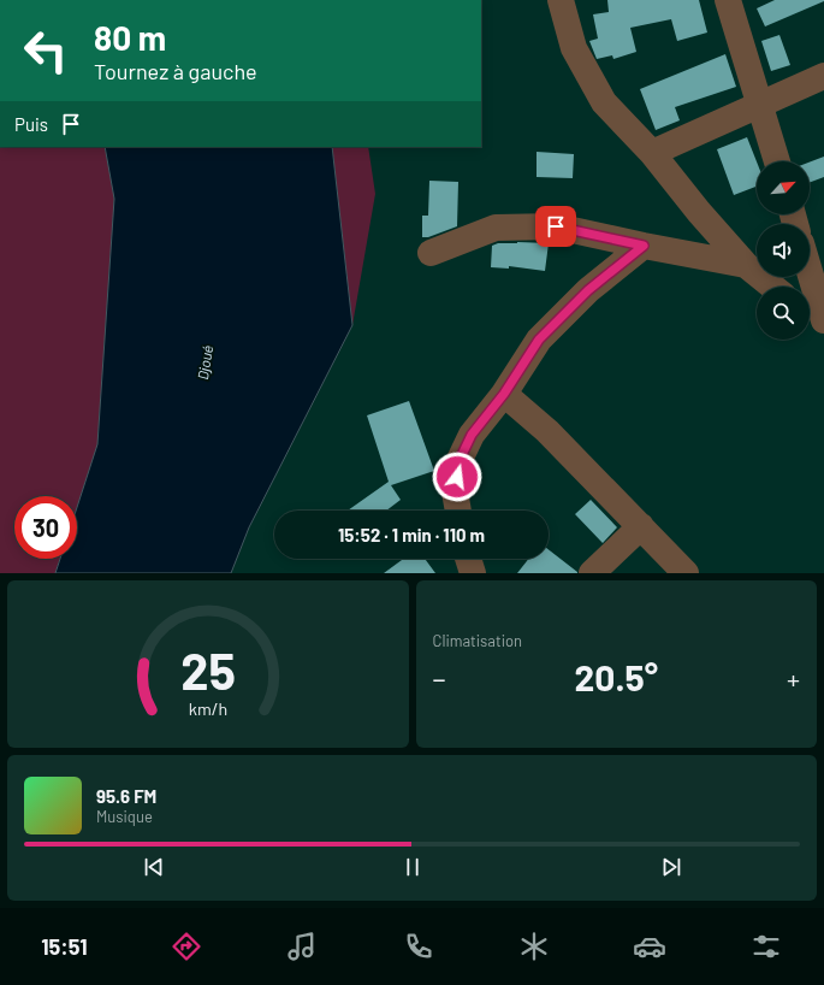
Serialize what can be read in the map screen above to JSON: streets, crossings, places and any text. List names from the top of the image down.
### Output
{
  "water": ["Djoué"],
  "north": "top right",
  "page": {
    "turn": ["80 m", "Tournez à gauche"],
    "then": "Puis",
    "limit": "30",
    "trip": "15:52 · 1 min · 110 m",
    "tile": "Climatisation",
    "heat": ["−", "20.5°", "+"],
    "song": ["95.6 FM", "Musique"],
    "tabs": "15:51",
    "gauge": ["25", "km/h"]
  }
}
